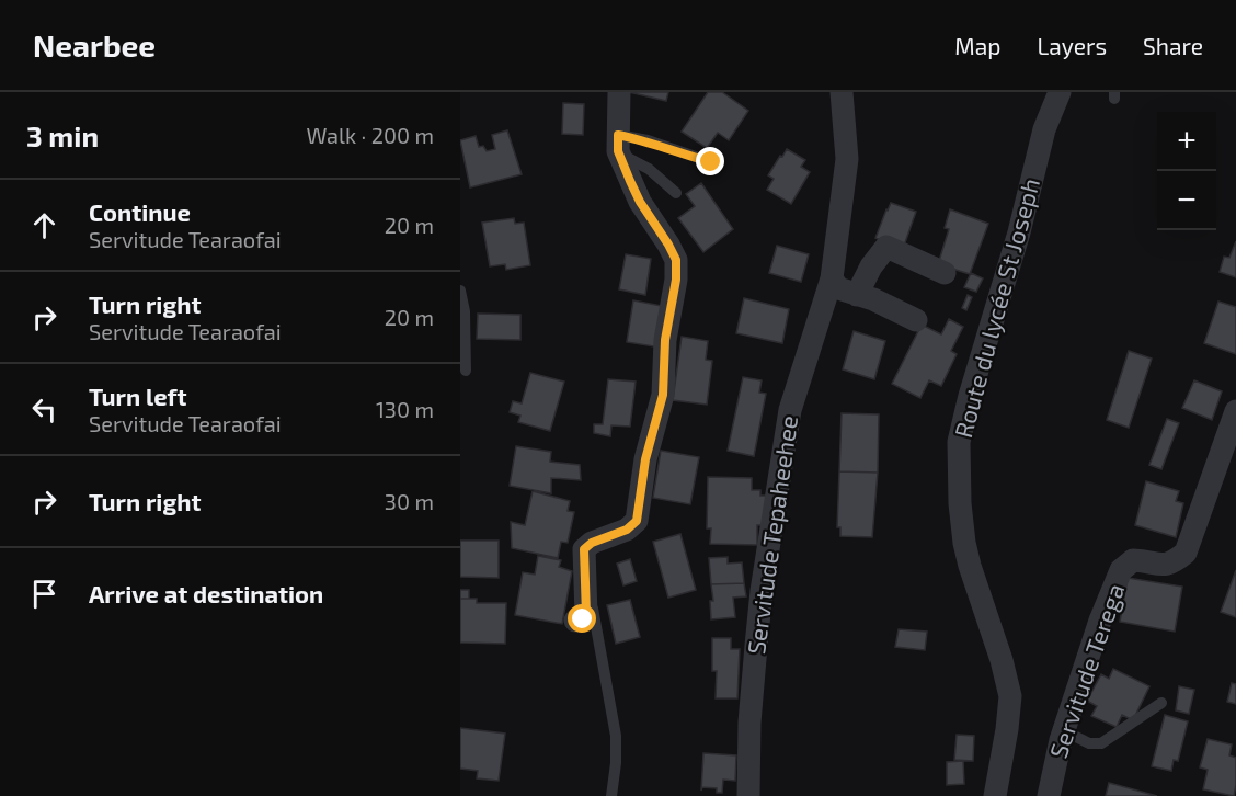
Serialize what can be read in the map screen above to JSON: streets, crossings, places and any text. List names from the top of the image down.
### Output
{
  "streets": {
    "street": ["Route du lycée St Joseph", "Servitude Tepaheehee", "Servitude Terega"]
  },
  "page": {
    "header": "Nearbee",
    "nav": ["Map", "Layers", "Share"],
    "heading": ["3 min", "Walk · 200 m"],
    "map_buttons": ["+", "−"],
    "list": [
      ["Continue", "Servitude Tearaofai", "20 m"],
      ["Turn right", "Servitude Tearaofai", "20 m"],
      ["Turn left", "Servitude Tearaofai", "130 m"],
      ["Turn right", "30 m"],
      "Arrive at destination"
    ]
  }
}
